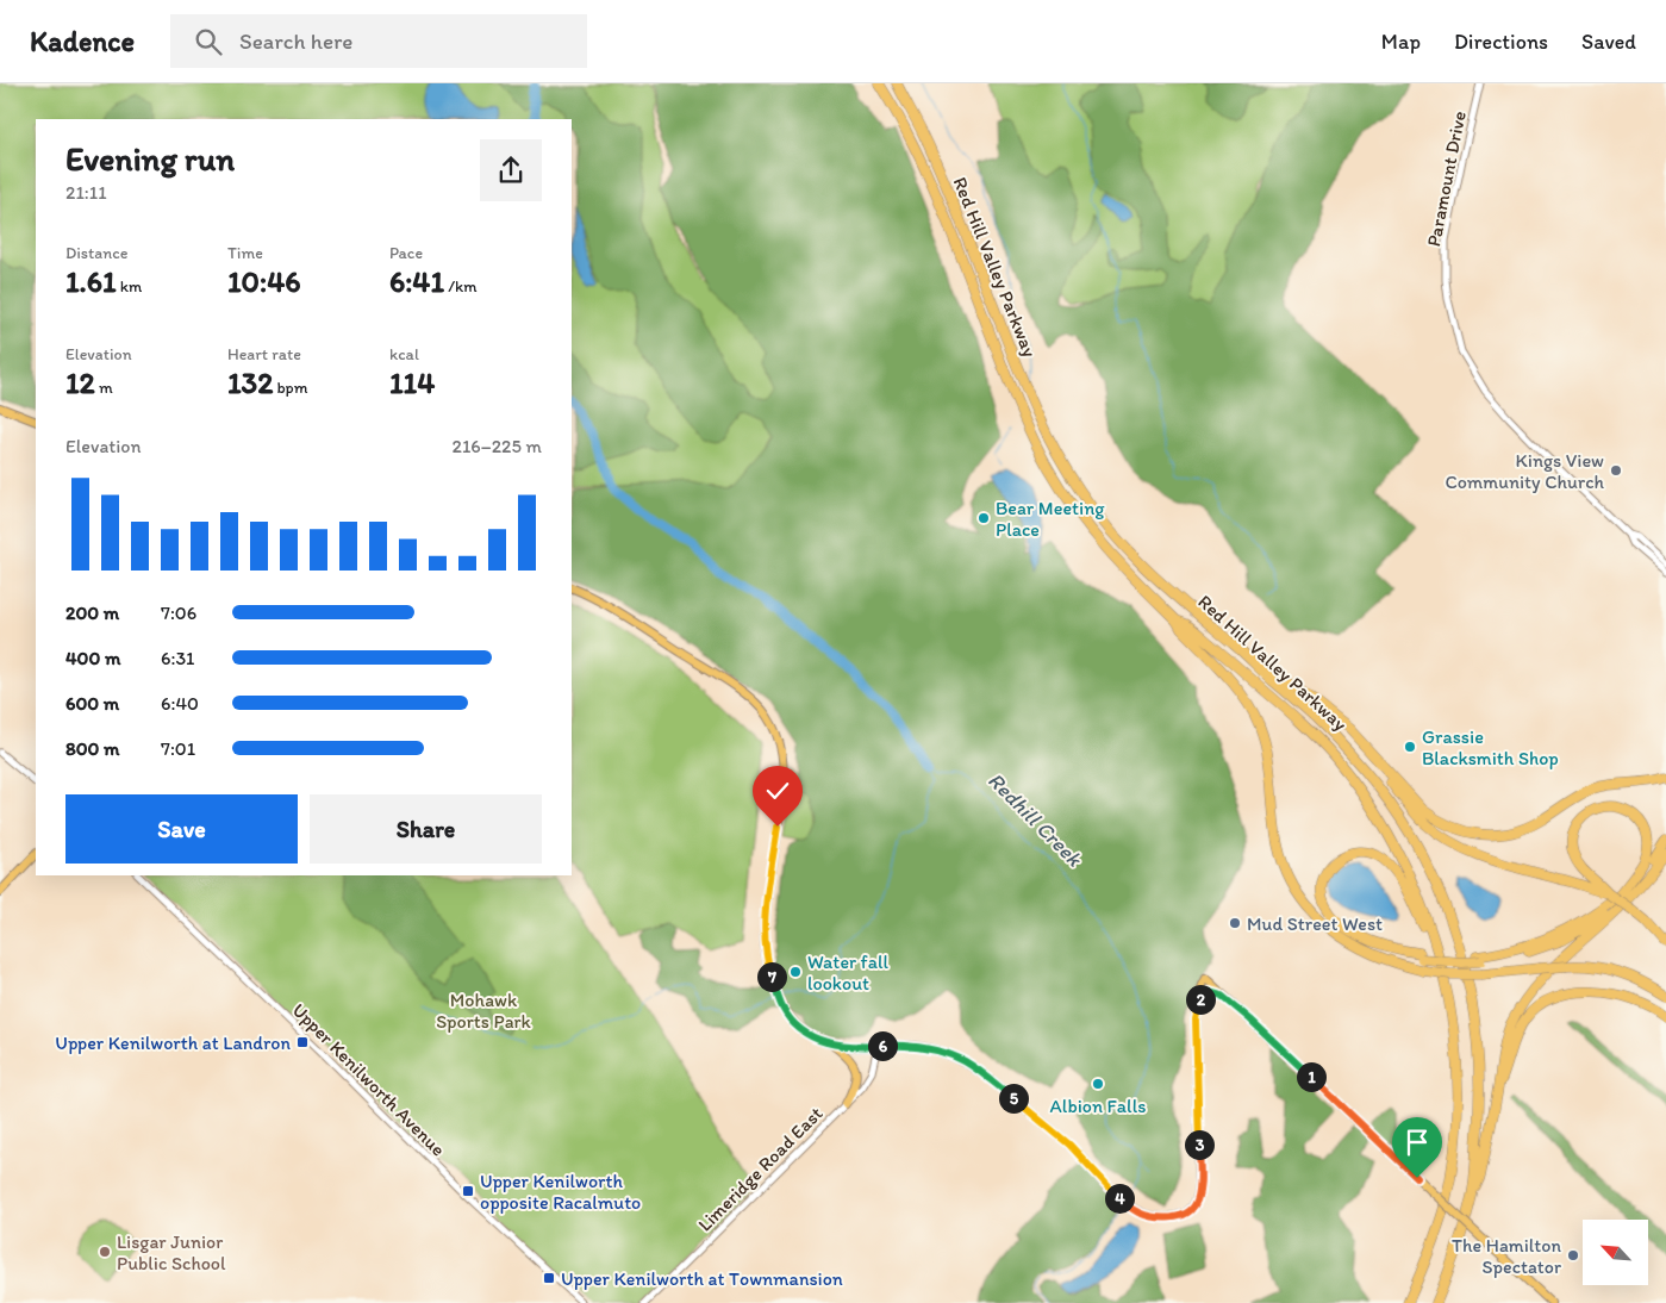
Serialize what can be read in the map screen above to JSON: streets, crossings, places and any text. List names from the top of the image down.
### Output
{
  "streets": {
    "highway": ["Red Hill Valley Parkway"],
    "street": ["Paramount Drive", "Upper Kenilworth Avenue", "Limeridge Road East"]
  },
  "water": ["Redhill Creek"],
  "parks": ["Mohawk Sports Park"],
  "places": {
    "other": [
      "Kings View Community Church",
      "Bear Meeting Place",
      "Grassie Blacksmith Shop",
      "Mud Street West",
      "Water fall lookout",
      "Albion Falls",
      "Lisgar Junior Public School",
      "The Hamilton Spectator"
    ],
    "transit": ["Upper Kenilworth at Landron", "Upper Kenilworth opposite Racalmuto", "Upper Kenilworth at Townmansion"]
  },
  "north": "top left",
  "page": {
    "header": "Kadence",
    "search": "Search here",
    "nav": ["Map", "Directions", "Saved"],
    "heading": ["Evening run", "21:11"],
    "stats": [
      ["Distance", "1.61 km"],
      ["Time", "10:46"],
      ["Pace", "6:41 /km"],
      ["Elevation", "12 m"],
      ["Heart rate", "132 bpm"],
      ["kcal", "114"]
    ],
    "chart": ["Elevation", "216–225 m"],
    "list": [
      {
        "name": "200 m",
        "note": "7:06"
      },
      {
        "name": "400 m",
        "note": "6:31"
      },
      {
        "name": "600 m",
        "note": "6:40"
      },
      {
        "name": "800 m",
        "note": "7:01"
      }
    ],
    "buttons": ["Save", "Share"],
    "pins": [
      "7",
      "2",
      "6",
      "1",
      "5",
      "3",
      "4"
    ]
  }
}
